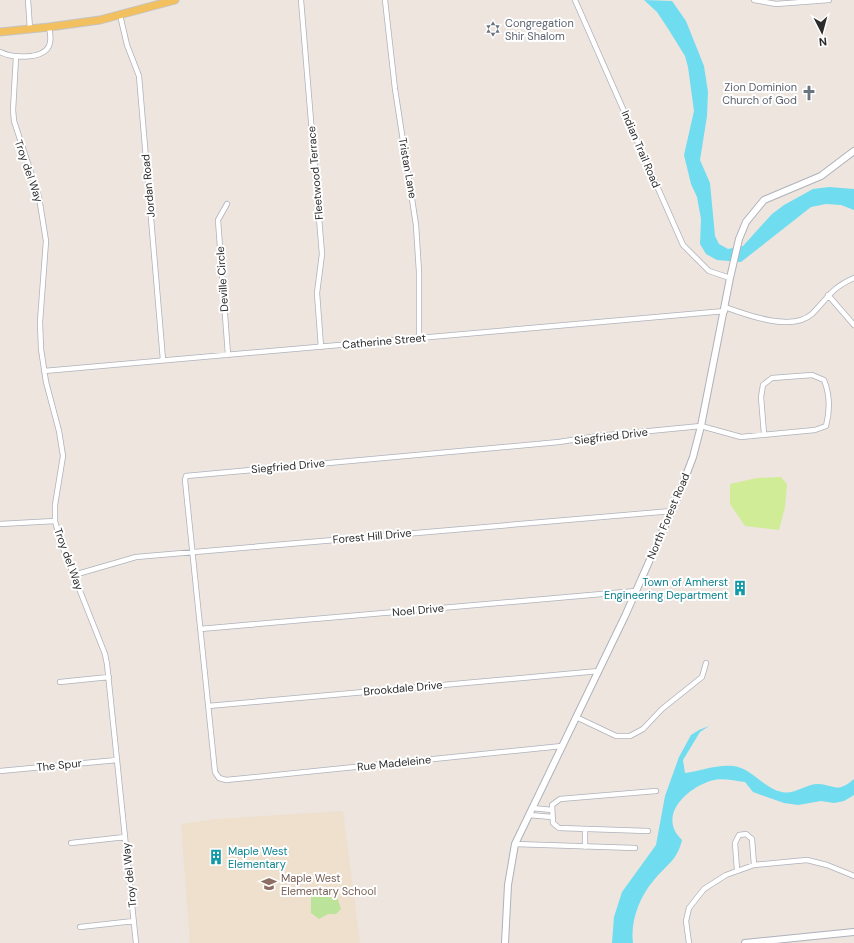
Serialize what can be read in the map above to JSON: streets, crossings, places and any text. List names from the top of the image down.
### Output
{
  "streets": {
    "street": [
      "Indian Trail Road",
      "Tristan Lane",
      "Troy del Way",
      "Fleetwood Terrace",
      "Jordan Road",
      "Deville Circle",
      "Catherine Street",
      "Siegfried Drive",
      "North Forest Road",
      "Forest Hill Drive",
      "Noel Drive",
      "Brookdale Drive",
      "Rue Madeleine",
      "The Spur"
    ]
  },
  "crossings": [
    ["Indian Trail Road", "North Forest Road"],
    ["Tristan Lane", "Catherine Street"],
    ["Troy del Way", "Catherine Street"],
    ["Troy del Way", "Forest Hill Drive"],
    ["Troy del Way", "The Spur"],
    ["Fleetwood Terrace", "Catherine Street"],
    ["Jordan Road", "Catherine Street"],
    ["Deville Circle", "Catherine Street"],
    ["Catherine Street", "North Forest Road"],
    ["Siegfried Drive", "North Forest Road"],
    ["Siegfried Drive", "Forest Hill Drive"],
    ["Siegfried Drive", "Noel Drive"],
    ["Siegfried Drive", "Brookdale Drive"],
    ["Siegfried Drive", "Rue Madeleine"],
    ["North Forest Road", "Forest Hill Drive"],
    ["North Forest Road", "Noel Drive"],
    ["North Forest Road", "Brookdale Drive"],
    ["North Forest Road", "Rue Madeleine"]
  ],
  "places": {
    "synagogue": ["Congregation Shir Shalom"],
    "church": ["Zion Dominion Church of God"],
    "building": ["Town of Amherst Engineering Department", "Maple West Elementary"],
    "school or university": ["Maple West Elementary School"]
  },
  "north": "bottom"
}
